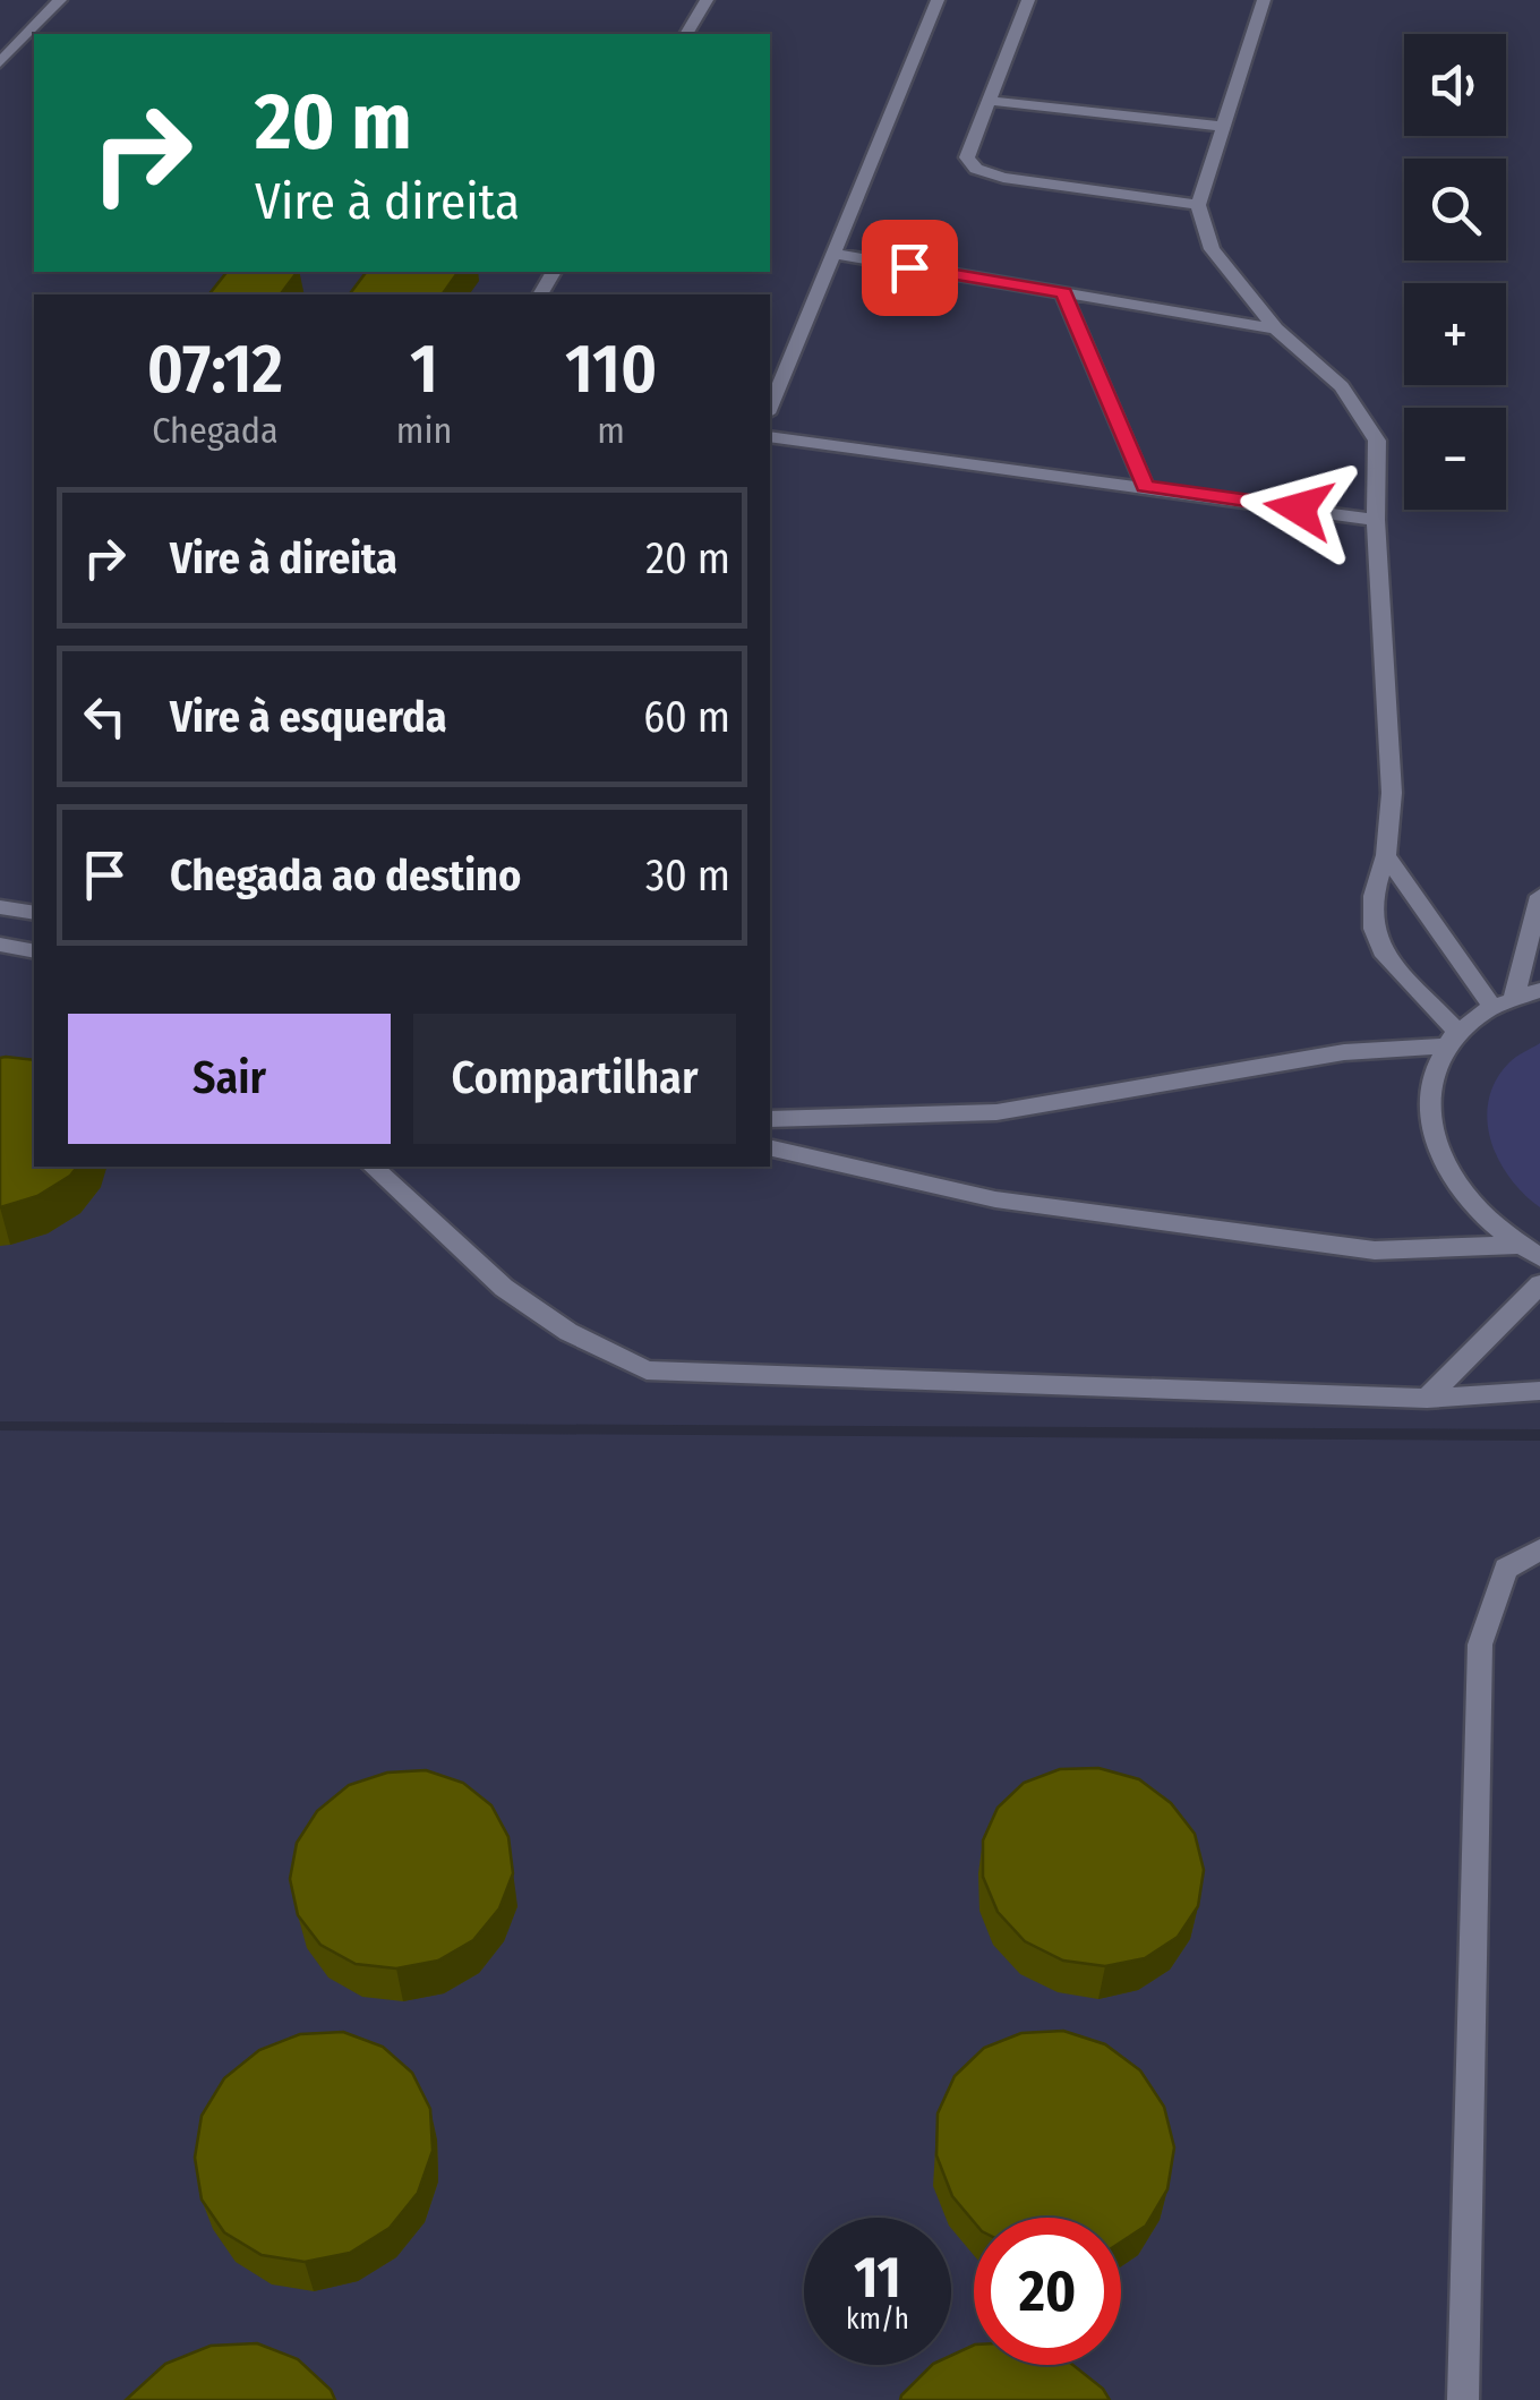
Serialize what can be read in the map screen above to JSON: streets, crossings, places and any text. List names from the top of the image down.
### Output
{
  "page": {
    "map_buttons": ["+", "−"],
    "turn": ["20 m", "Vire à direita"],
    "eta": [
      "07:12",
      "Chegada",
      "1",
      "min",
      "110",
      "m"
    ],
    "list": [
      {
        "name": "Vire à direita",
        "value": "20 m"
      },
      {
        "name": "Vire à esquerda",
        "value": "60 m"
      },
      {
        "name": "Chegada ao destino",
        "value": "30 m"
      }
    ],
    "buttons": ["Sair", "Compartilhar"],
    "speed": "11 km/h",
    "limit": "20"
  }
}
